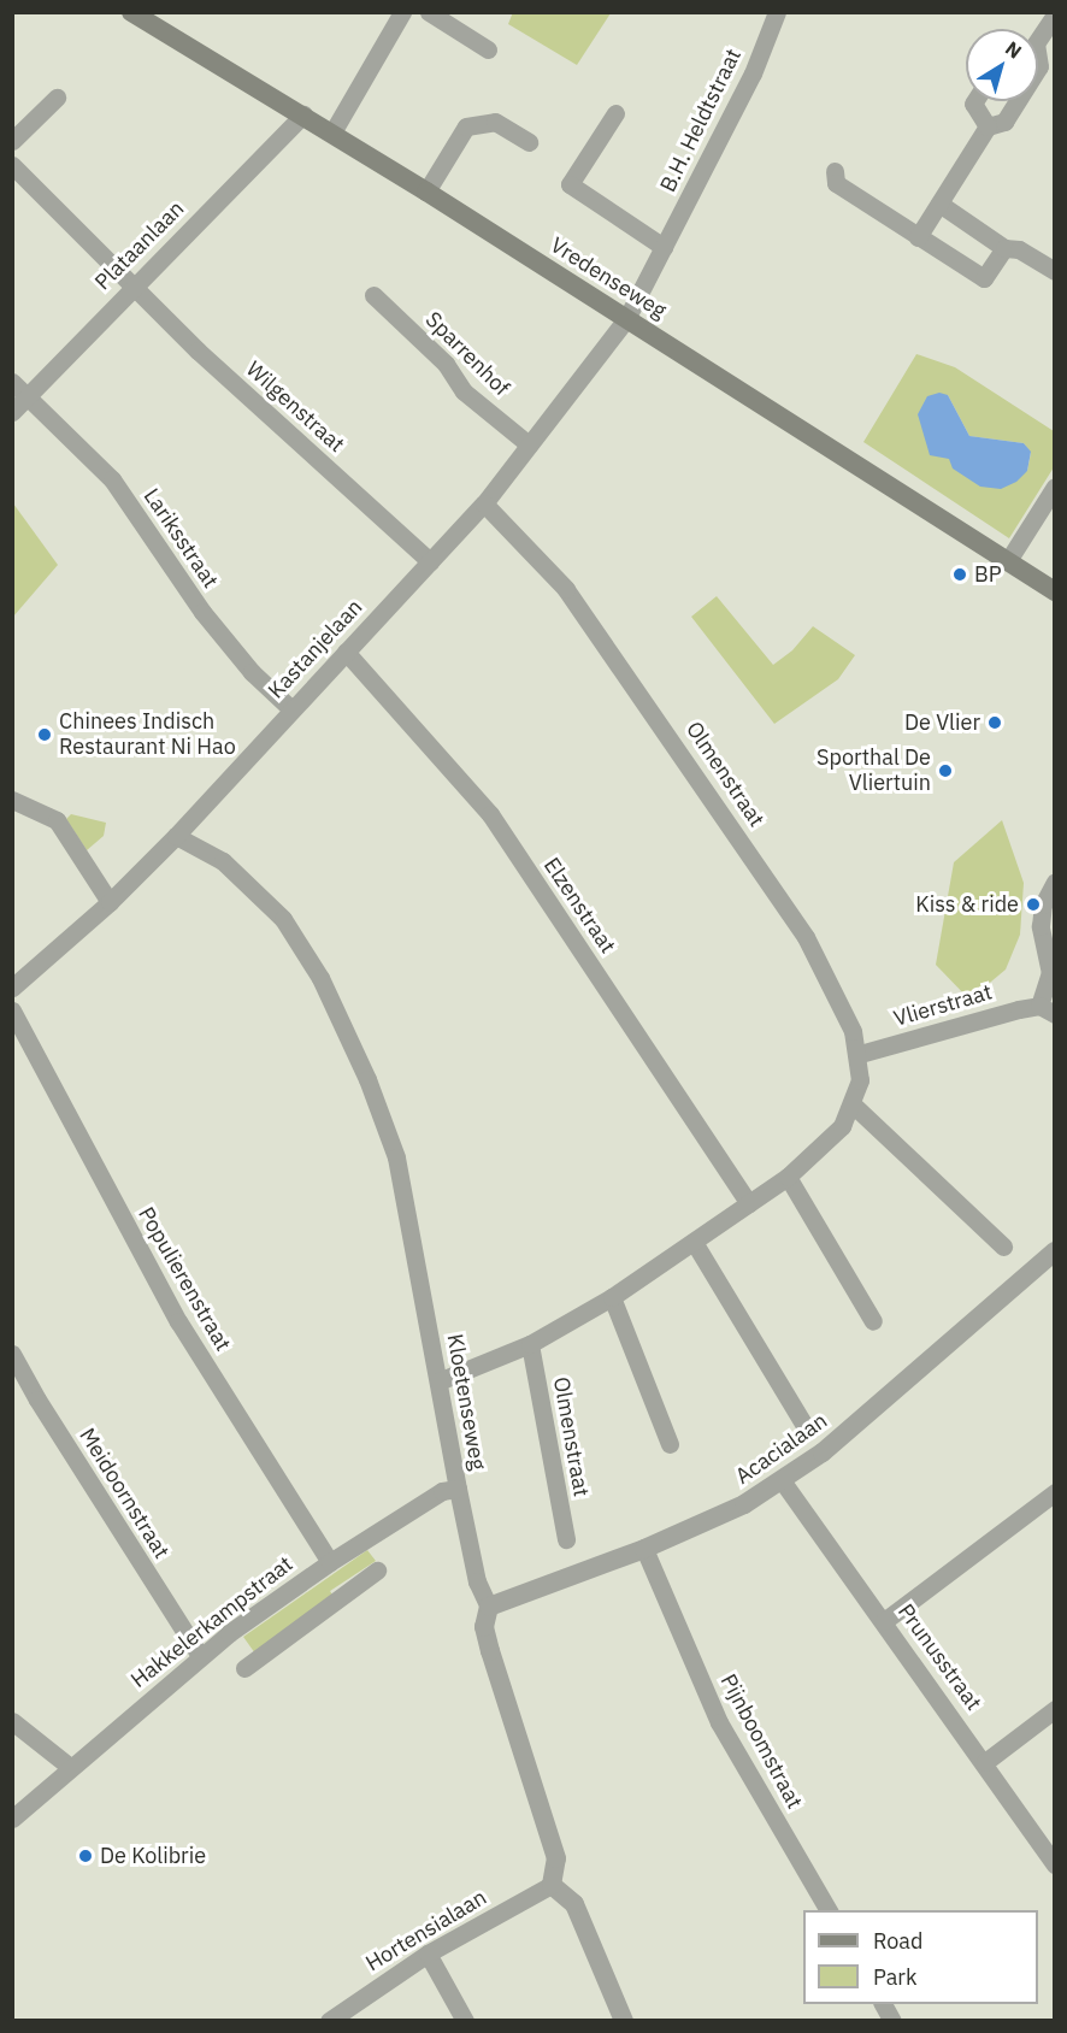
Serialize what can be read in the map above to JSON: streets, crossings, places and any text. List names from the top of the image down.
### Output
{
  "streets": {
    "main road": ["Vredenseweg"],
    "street": [
      "B.H. Heldtstraat",
      "Plataanlaan",
      "Sparrenhof",
      "Wilgenstraat",
      "Lariksstraat",
      "Kastanjelaan",
      "Olmenstraat",
      "Elzenstraat",
      "Vlierstraat",
      "Populierenstraat",
      "Kloetenseweg",
      "Acacialaan",
      "Meidoornstraat",
      "Hakkelerkampstraat",
      "Prunusstraat",
      "Pijnboomstraat",
      "Hortensialaan"
    ]
  },
  "crossings": [
    ["B.H. Heldtstraat", "Vredenseweg"],
    ["B.H. Heldtstraat", "Kastanjelaan"],
    ["Plataanlaan", "Vredenseweg"],
    ["Plataanlaan", "Wilgenstraat"],
    ["Plataanlaan", "Lariksstraat"],
    ["Vredenseweg", "Kastanjelaan"],
    ["Sparrenhof", "Kastanjelaan"],
    ["Wilgenstraat", "Kastanjelaan"],
    ["Lariksstraat", "Kastanjelaan"],
    ["Kastanjelaan", "Olmenstraat"],
    ["Kastanjelaan", "Elzenstraat"],
    ["Kastanjelaan", "Kloetenseweg"],
    ["Olmenstraat", "Elzenstraat"],
    ["Olmenstraat", "Vlierstraat"],
    ["Olmenstraat", "Kloetenseweg"],
    ["Populierenstraat", "Hakkelerkampstraat"],
    ["Kloetenseweg", "Acacialaan"],
    ["Kloetenseweg", "Hakkelerkampstraat"],
    ["Kloetenseweg", "Hortensialaan"],
    ["Acacialaan", "Prunusstraat"],
    ["Acacialaan", "Pijnboomstraat"],
    ["Meidoornstraat", "Hakkelerkampstraat"]
  ],
  "places": [
    "BP",
    "De Vlier",
    "Chinees Indisch Restaurant Ni Hao",
    "Sporthal De Vliertuin",
    "Kiss & ride",
    "De Kolibrie"
  ],
  "legend": ["Road", "Park"],
  "north": "top right"
}
